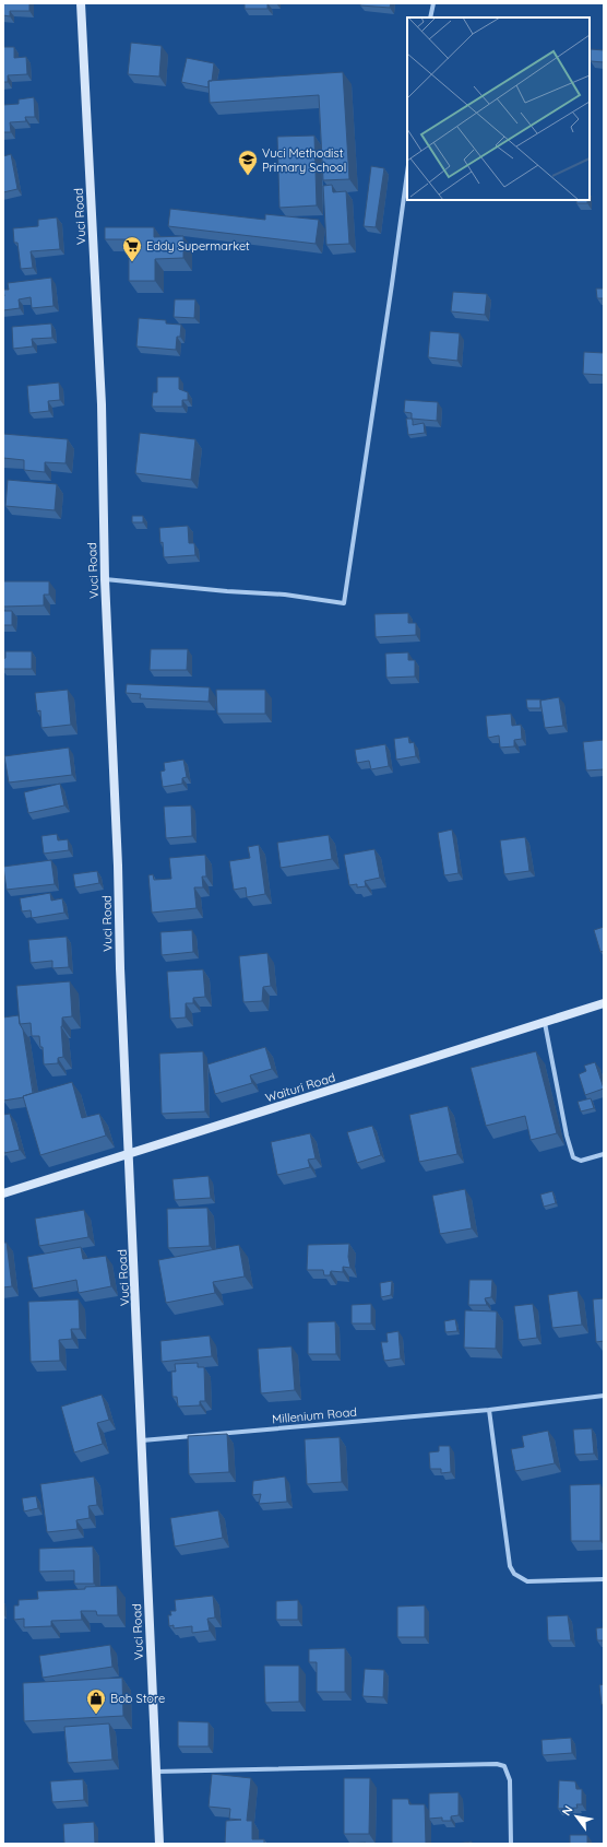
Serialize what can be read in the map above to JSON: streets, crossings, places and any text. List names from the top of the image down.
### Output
{
  "streets": {
    "main road": ["Vuci Road", "Waituri Road"],
    "street": ["Millenium Road"]
  },
  "crossings": [
    ["Vuci Road", "Waituri Road"],
    ["Vuci Road", "Millenium Road"]
  ],
  "places": {
    "school or university": ["Vuci Methodist Primary School"],
    "supermarket": ["Eddy Supermarket"],
    "shop": ["Bob Store"]
  },
  "north": "top left"
}
